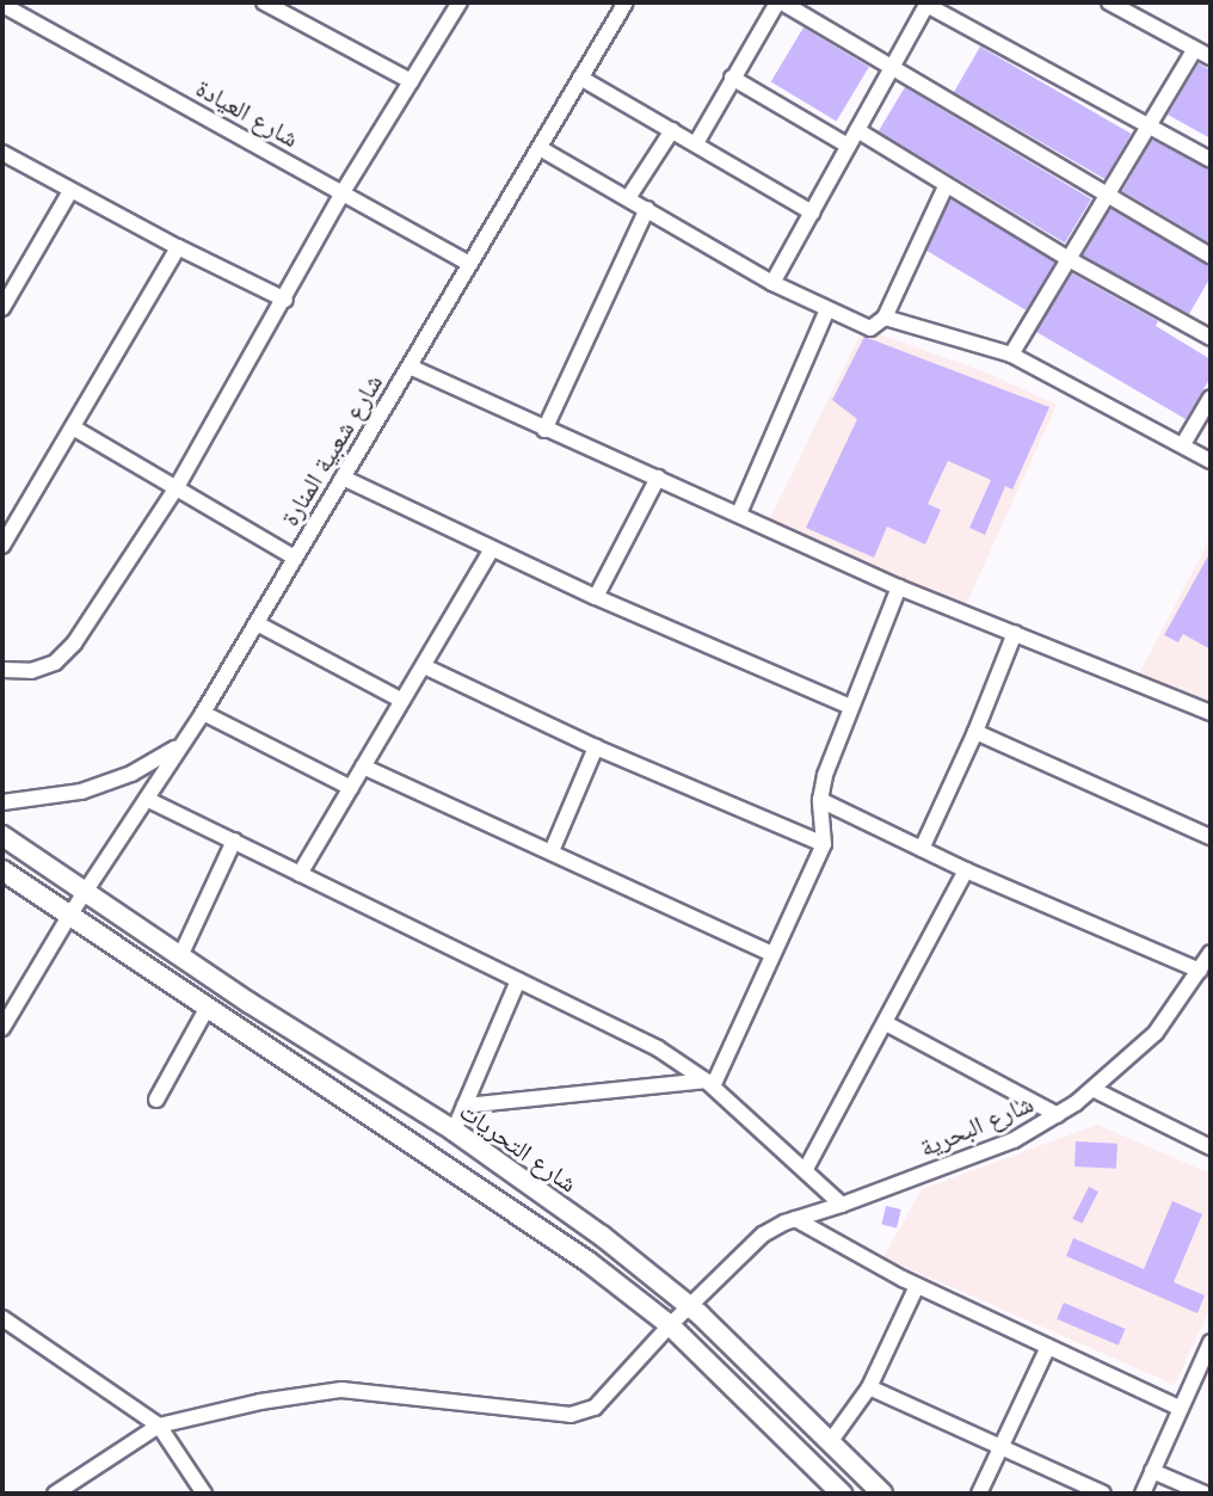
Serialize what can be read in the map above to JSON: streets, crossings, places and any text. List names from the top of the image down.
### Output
{
  "streets": {
    "main road": ["شارع التحريات"],
    "street": ["شارع العيادة", "شارع شعبية المنارة", "شارع البحرية"]
  },
  "crossings": [
    ["شارع العيادة", "شارع شعبية المنارة"],
    ["شارع شعبية المنارة", "شارع التحريات"],
    ["شارع البحرية", "شارع التحريات"]
  ]
}
